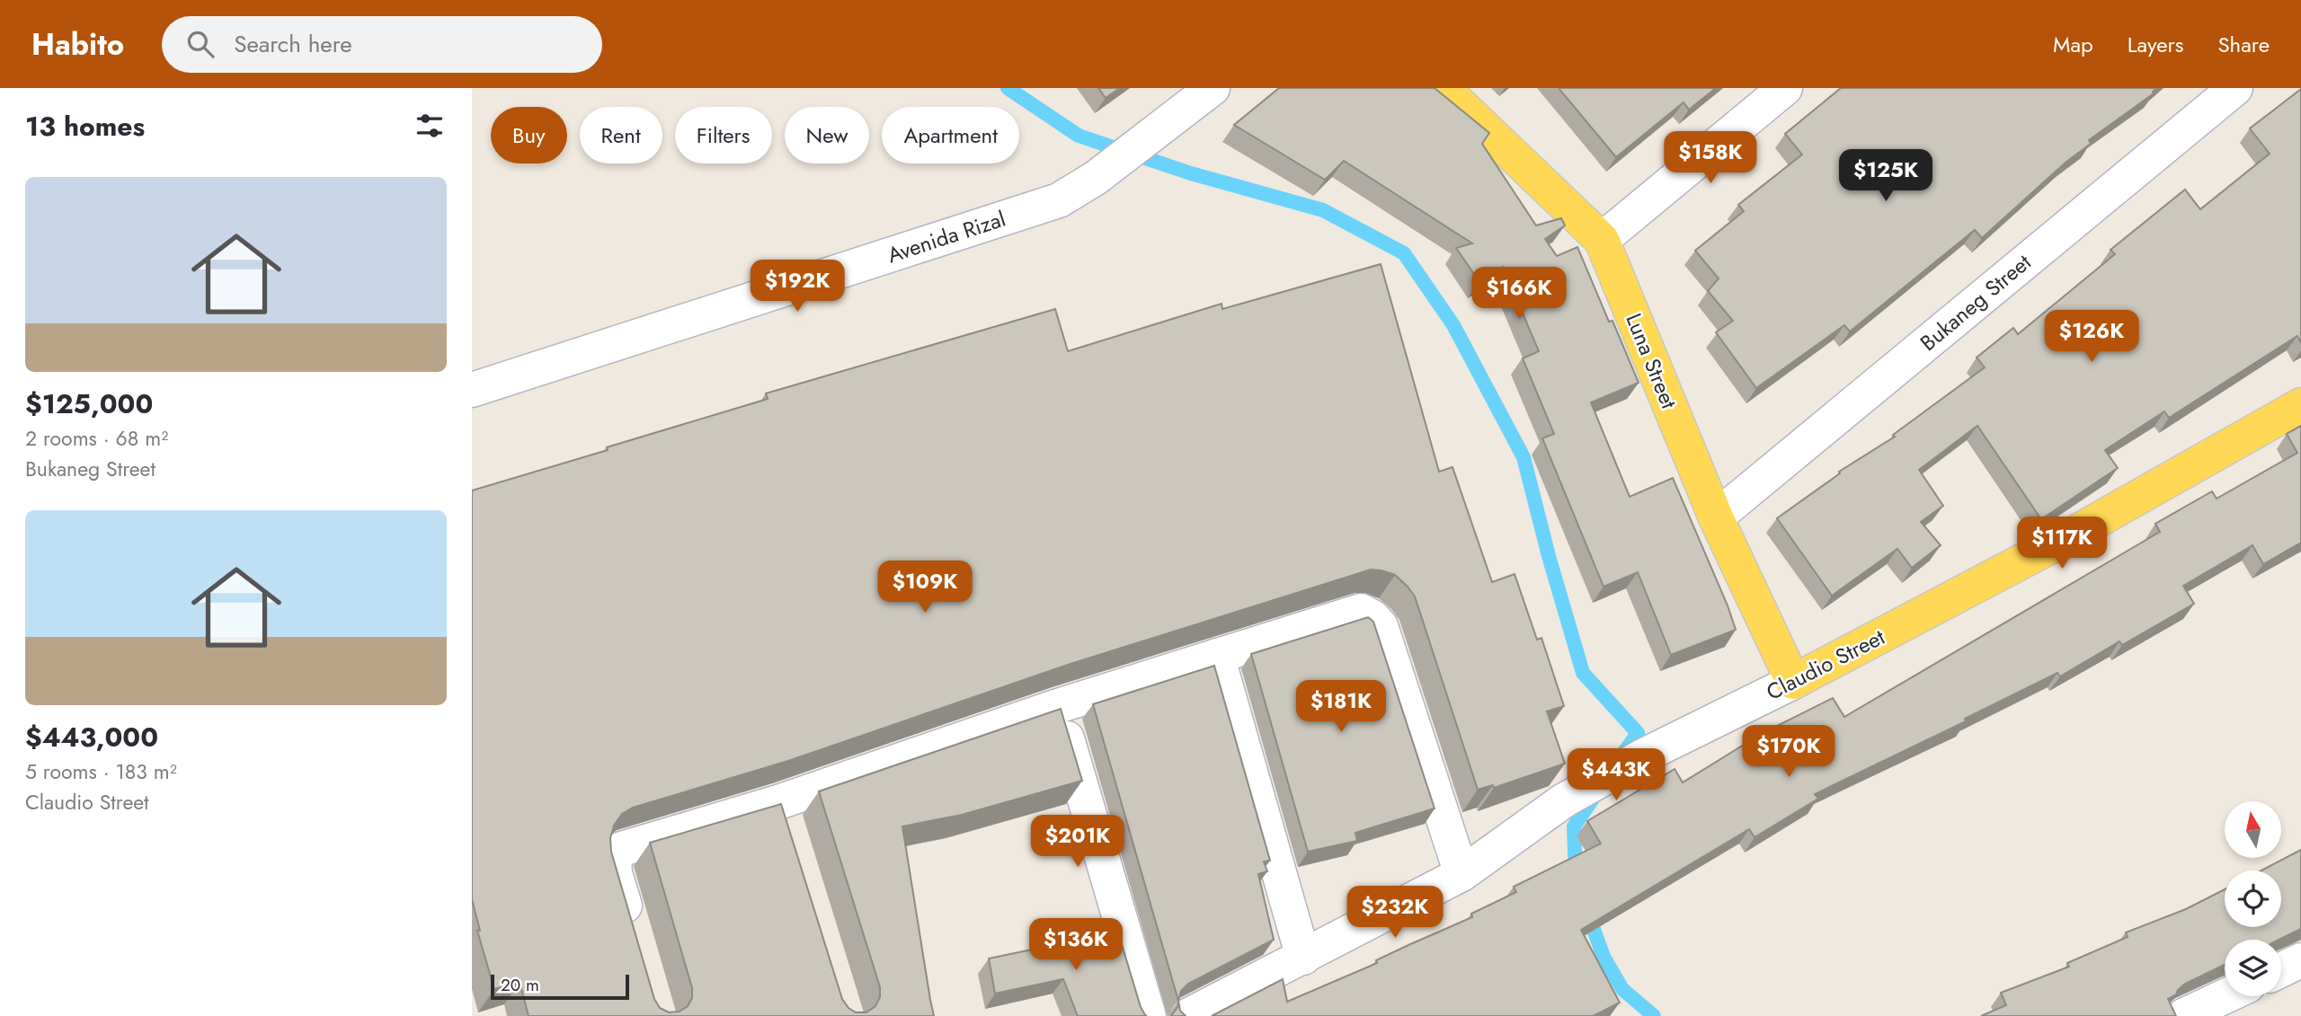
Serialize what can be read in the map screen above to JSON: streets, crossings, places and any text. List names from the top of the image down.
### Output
{
  "streets": {
    "main road": ["Luna Street", "Claudio Street"],
    "street": ["Avenida Rizal", "Bukaneg Street"]
  },
  "crossings": [
    ["Bukaneg Street", "Luna Street"],
    ["Luna Street", "Claudio Street"]
  ],
  "scale_bar": "20 m",
  "north": "top",
  "page": {
    "header": "Habito",
    "search": "Search here",
    "nav": ["Map", "Layers", "Share"],
    "heading": "13 homes",
    "chip": [
      "Buy",
      "Rent",
      "Filters",
      "New",
      "Apartment"
    ],
    "price": [
      "$158K",
      "$125K",
      "$192K",
      "$166K",
      "$126K",
      "$117K",
      "$109K",
      "$181K",
      "$170K",
      "$443K",
      "$201K",
      "$232K",
      "$136K"
    ],
    "list": [
      {
        "name": "$125,000",
        "note": "2 rooms · 68 m² · Bukaneg Street"
      },
      {
        "name": "$443,000",
        "note": "5 rooms · 183 m² · Claudio Street"
      }
    ],
    "scale": "20 m"
  }
}
